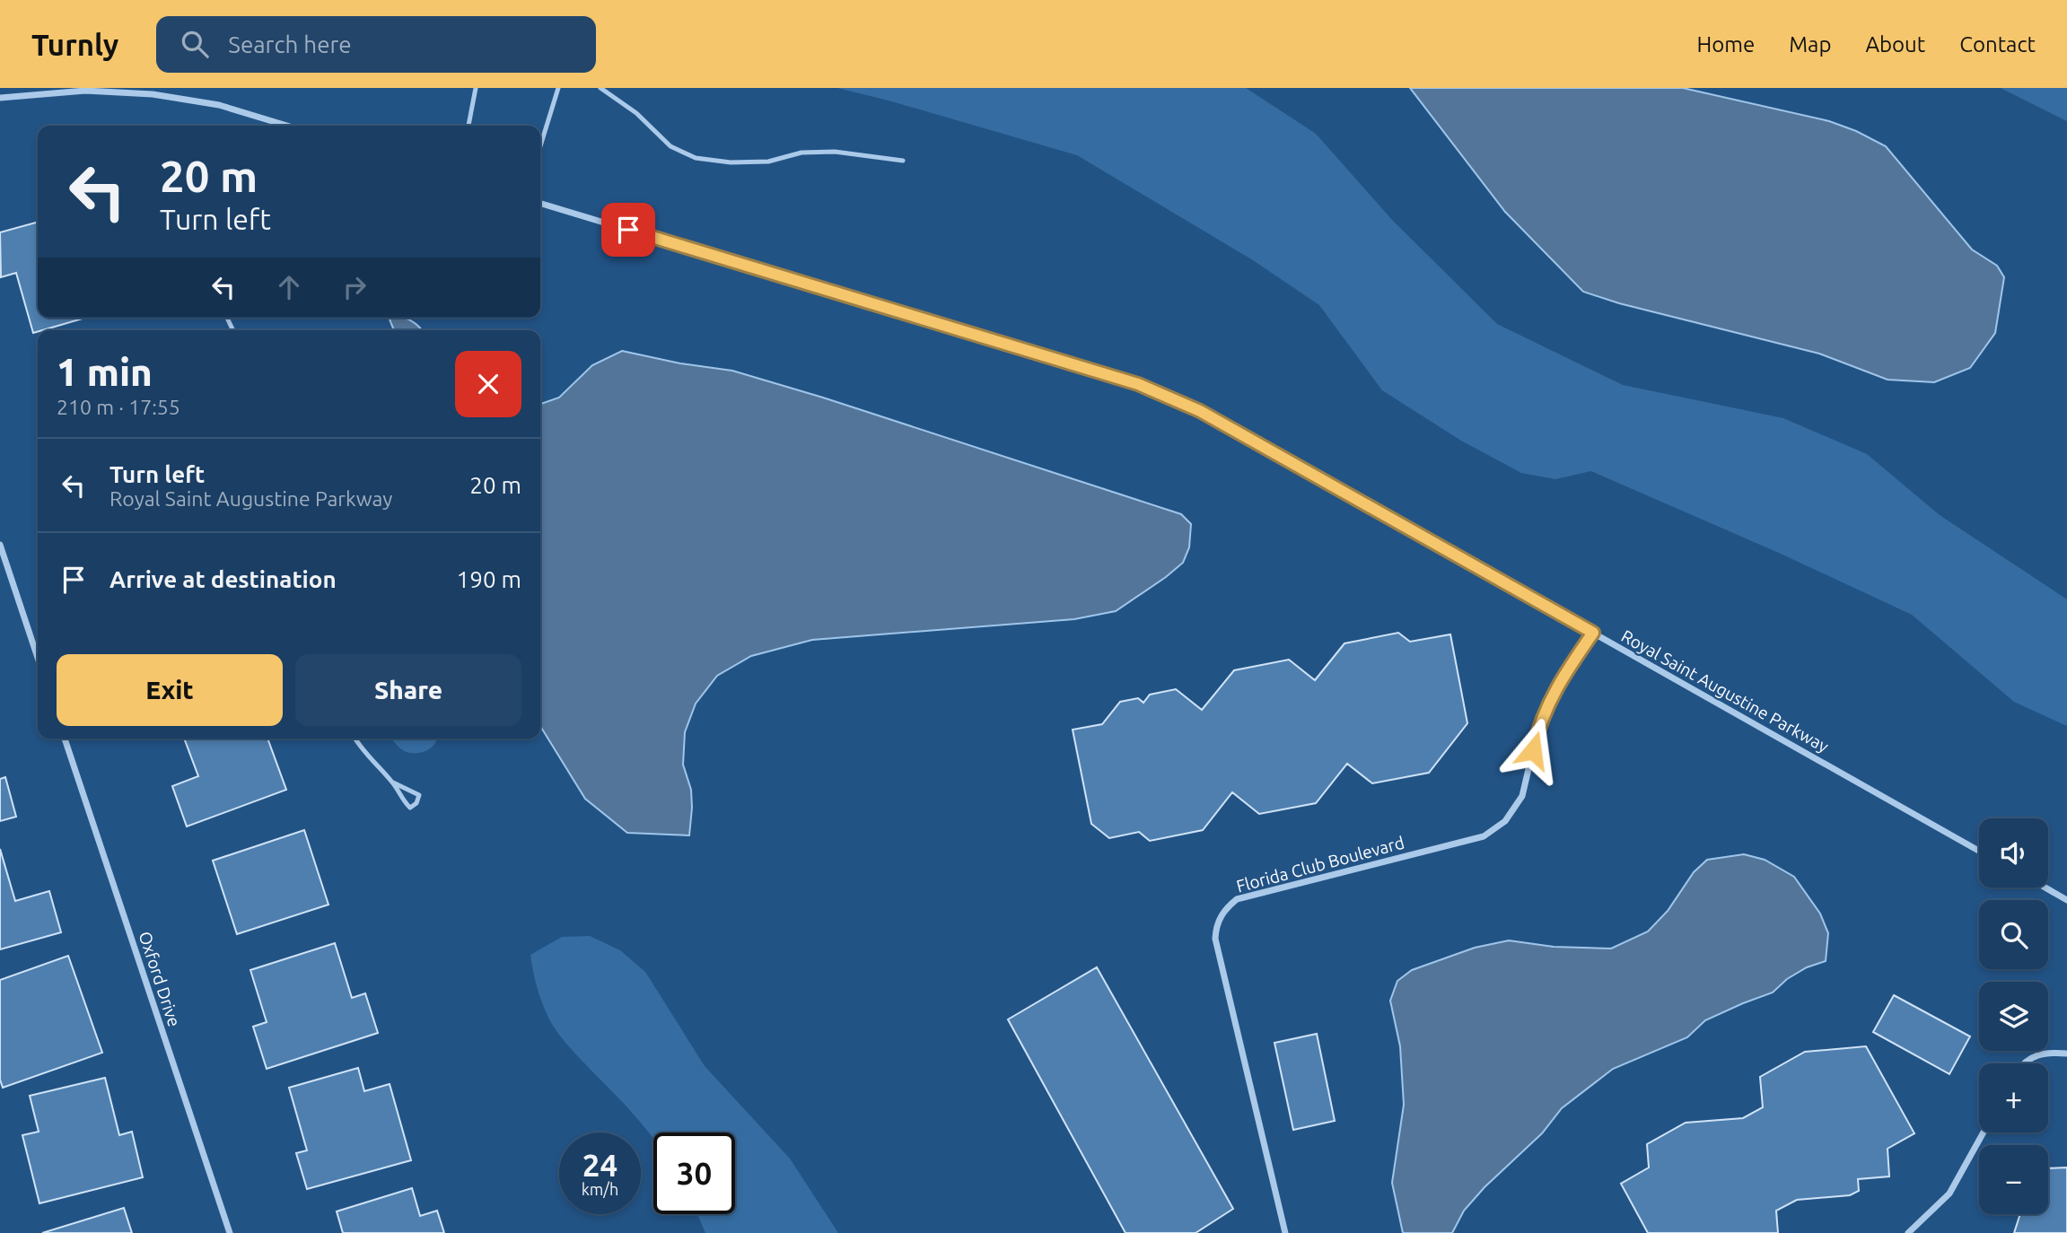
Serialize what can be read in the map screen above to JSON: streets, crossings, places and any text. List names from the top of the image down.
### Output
{
  "streets": {
    "street": ["Royal Saint Augustine Parkway", "Florida Club Boulevard", "Oxford Drive"]
  },
  "crossings": [
    ["Royal Saint Augustine Parkway", "Florida Club Boulevard"]
  ],
  "page": {
    "header": "Turnly",
    "search": "Search here",
    "nav": [
      "Home",
      "Map",
      "About",
      "Contact"
    ],
    "turn": ["20 m", "Turn left"],
    "heading": ["1 min", "210 m · 17:55"],
    "list": [
      {
        "name": "Turn left",
        "note": "Royal Saint Augustine Parkway",
        "value": "20 m"
      },
      {
        "name": "Arrive at destination",
        "value": "190 m"
      }
    ],
    "buttons": ["Exit", "Share"],
    "map_buttons": ["+", "−"],
    "speed": "24 km/h",
    "limit": "30"
  }
}
